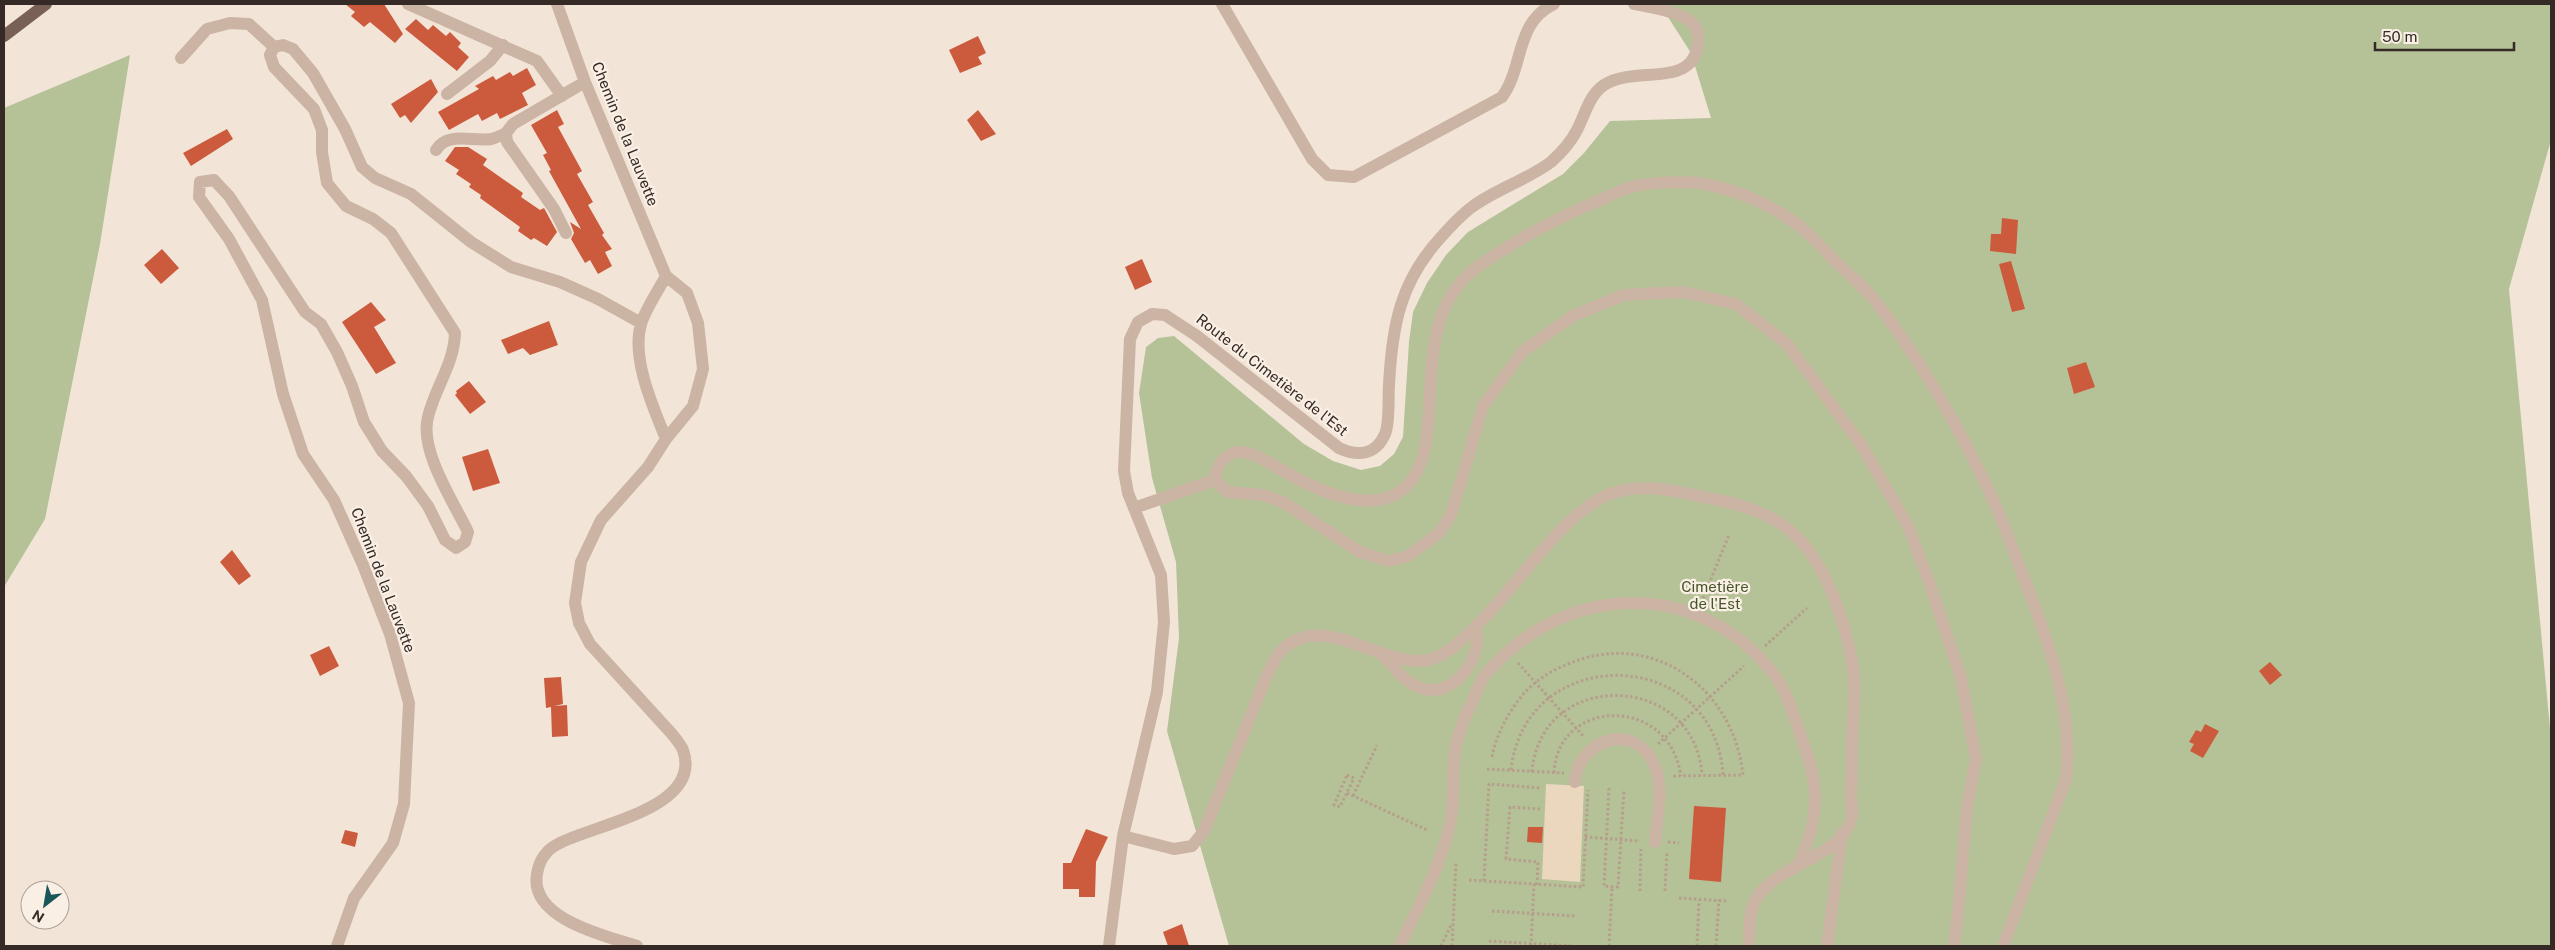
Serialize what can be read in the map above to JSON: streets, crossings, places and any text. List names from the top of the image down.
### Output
{
  "streets": {
    "street": ["Chemin de la Lauvette", "Route du Cimetière de l'Est"]
  },
  "parks": ["Cimetière de l'Est"],
  "scale_bar": "50 m",
  "north": "bottom left"
}
